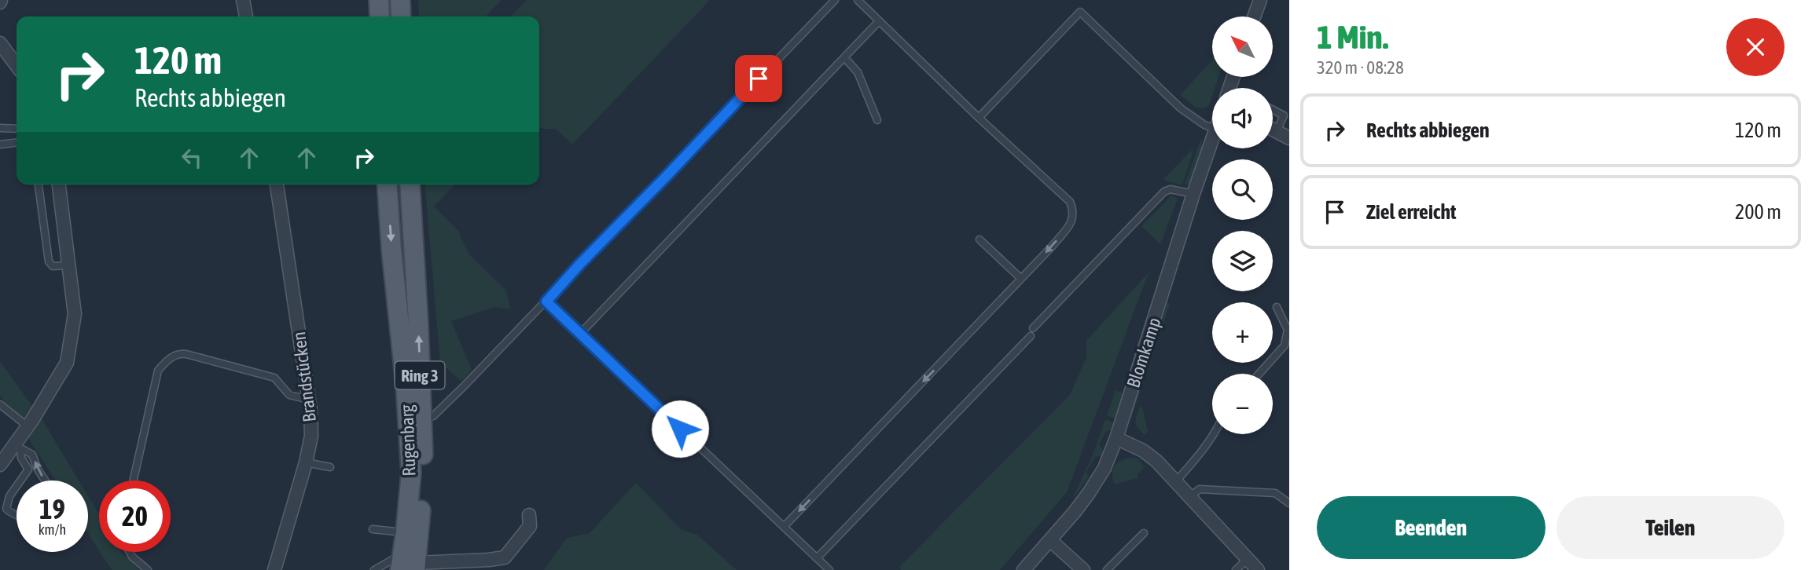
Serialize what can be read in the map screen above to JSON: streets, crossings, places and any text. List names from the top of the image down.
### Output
{
  "streets": {
    "main road": ["Ring 3", "Rugenbarg"],
    "street": ["Blomkamp", "Brandstücken"]
  },
  "north": "top left",
  "page": {
    "heading": ["1 Min.", "320 m · 08:28"],
    "map_buttons": ["+", "−"],
    "turn": ["120 m", "Rechts abbiegen"],
    "list": [
      {
        "name": "Rechts abbiegen",
        "value": "120 m"
      },
      {
        "name": "Ziel erreicht",
        "value": "200 m"
      }
    ],
    "speed": "19 km/h",
    "limit": "20",
    "buttons": ["Beenden", "Teilen"]
  }
}
